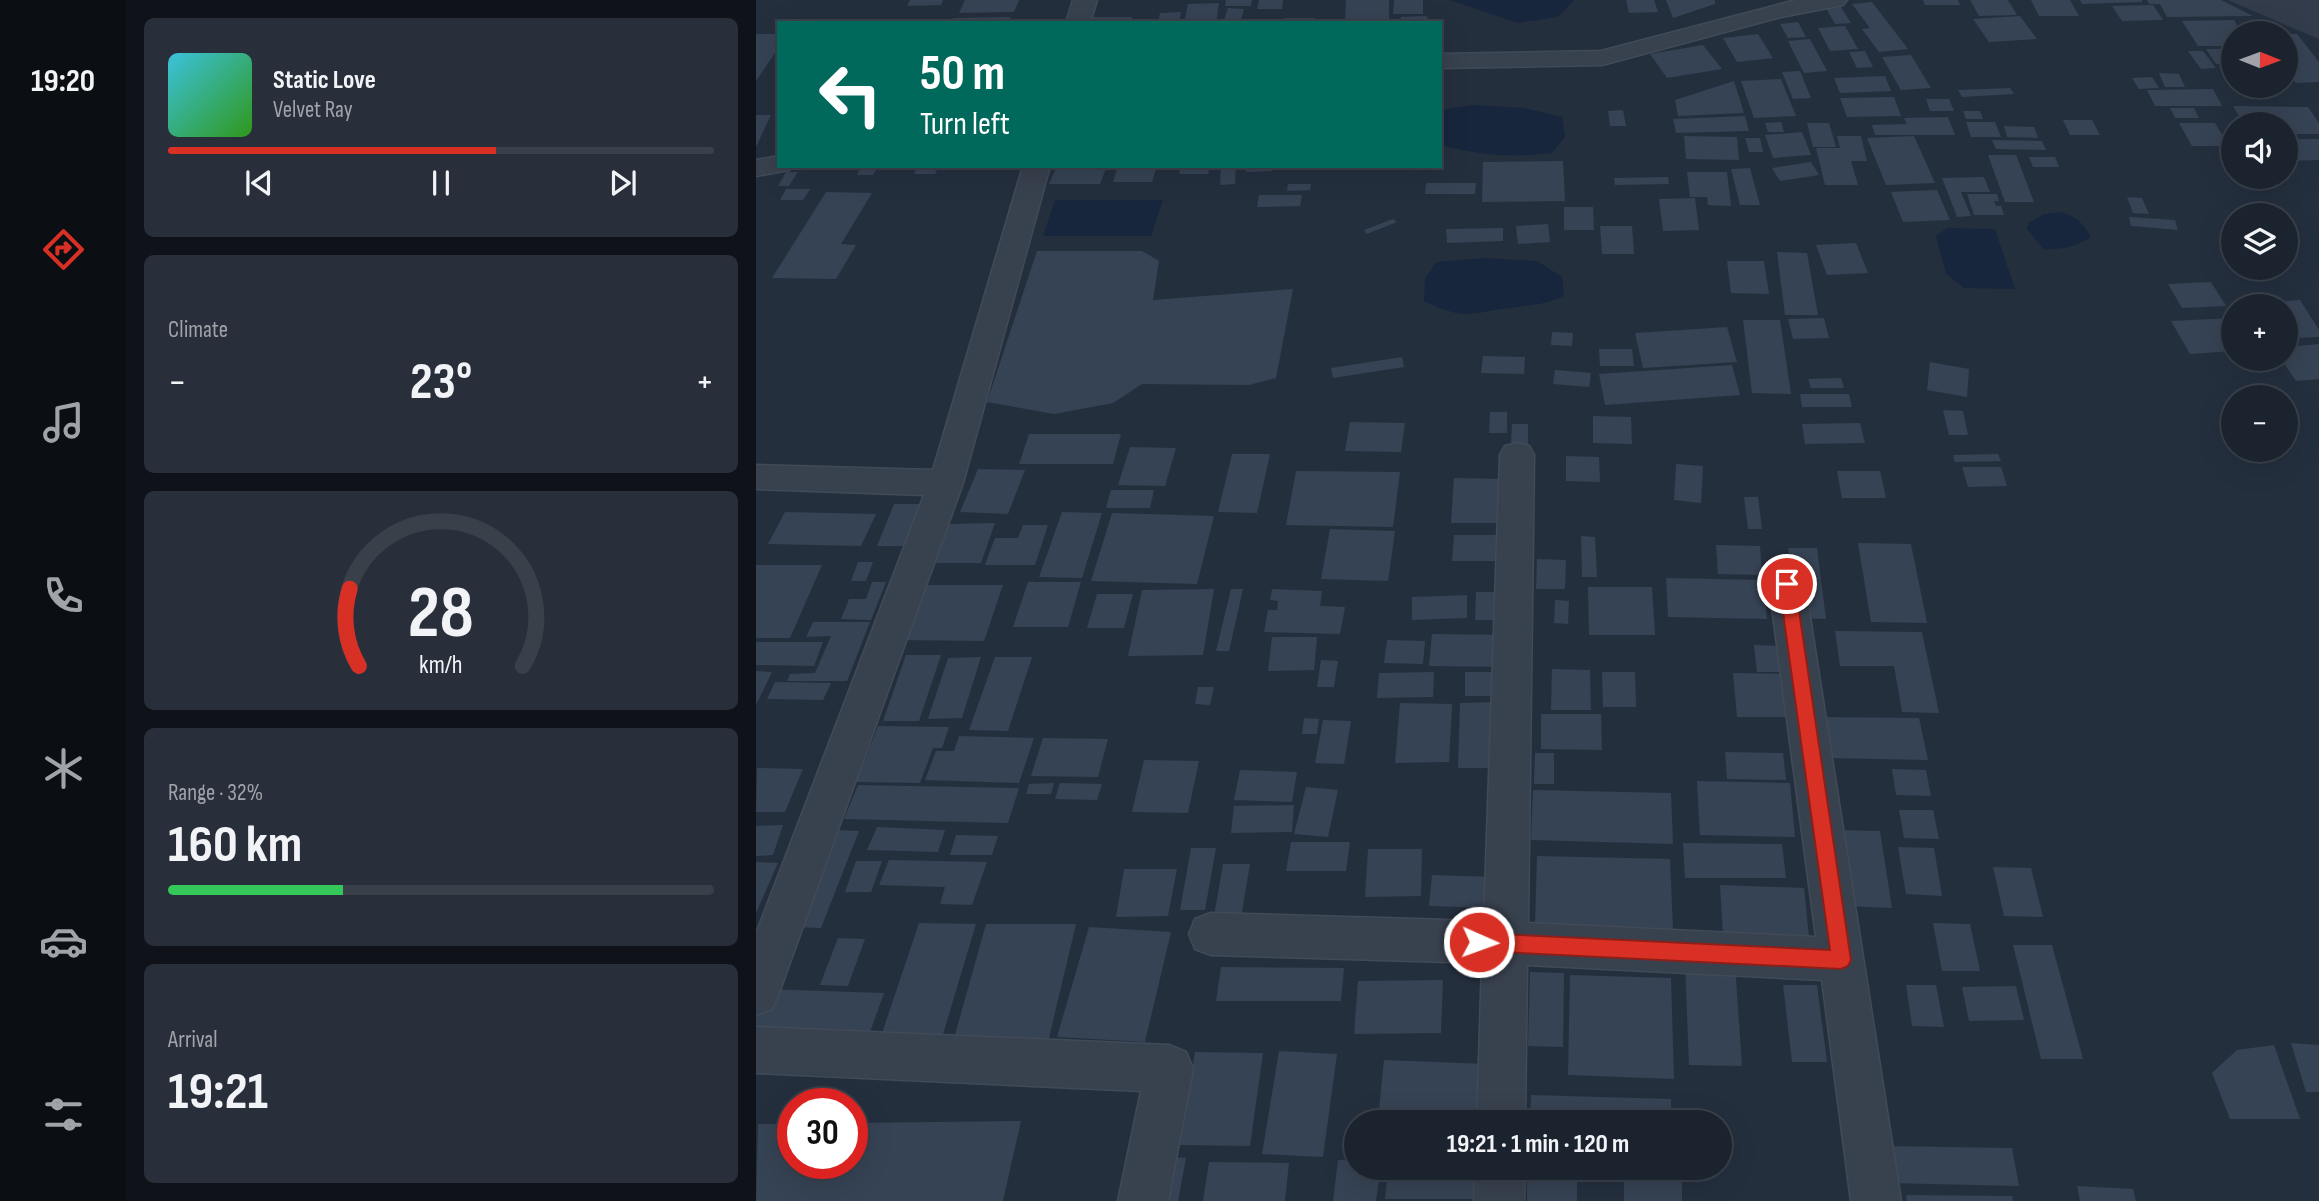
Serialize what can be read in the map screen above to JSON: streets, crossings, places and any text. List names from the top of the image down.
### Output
{
  "north": "right",
  "page": {
    "tabs": "19:20",
    "map_buttons": ["+", "−"],
    "turn": ["50 m", "Turn left"],
    "song": ["Static Love", "Velvet Ray"],
    "tile": [
      "Climate",
      ["Range · 32%", "160 km"],
      ["Arrival", "19:21"]
    ],
    "heat": ["−", "23°", "+"],
    "limit": "30",
    "trip": "19:21 · 1 min · 120 m",
    "gauge": ["28", "km/h"]
  }
}
